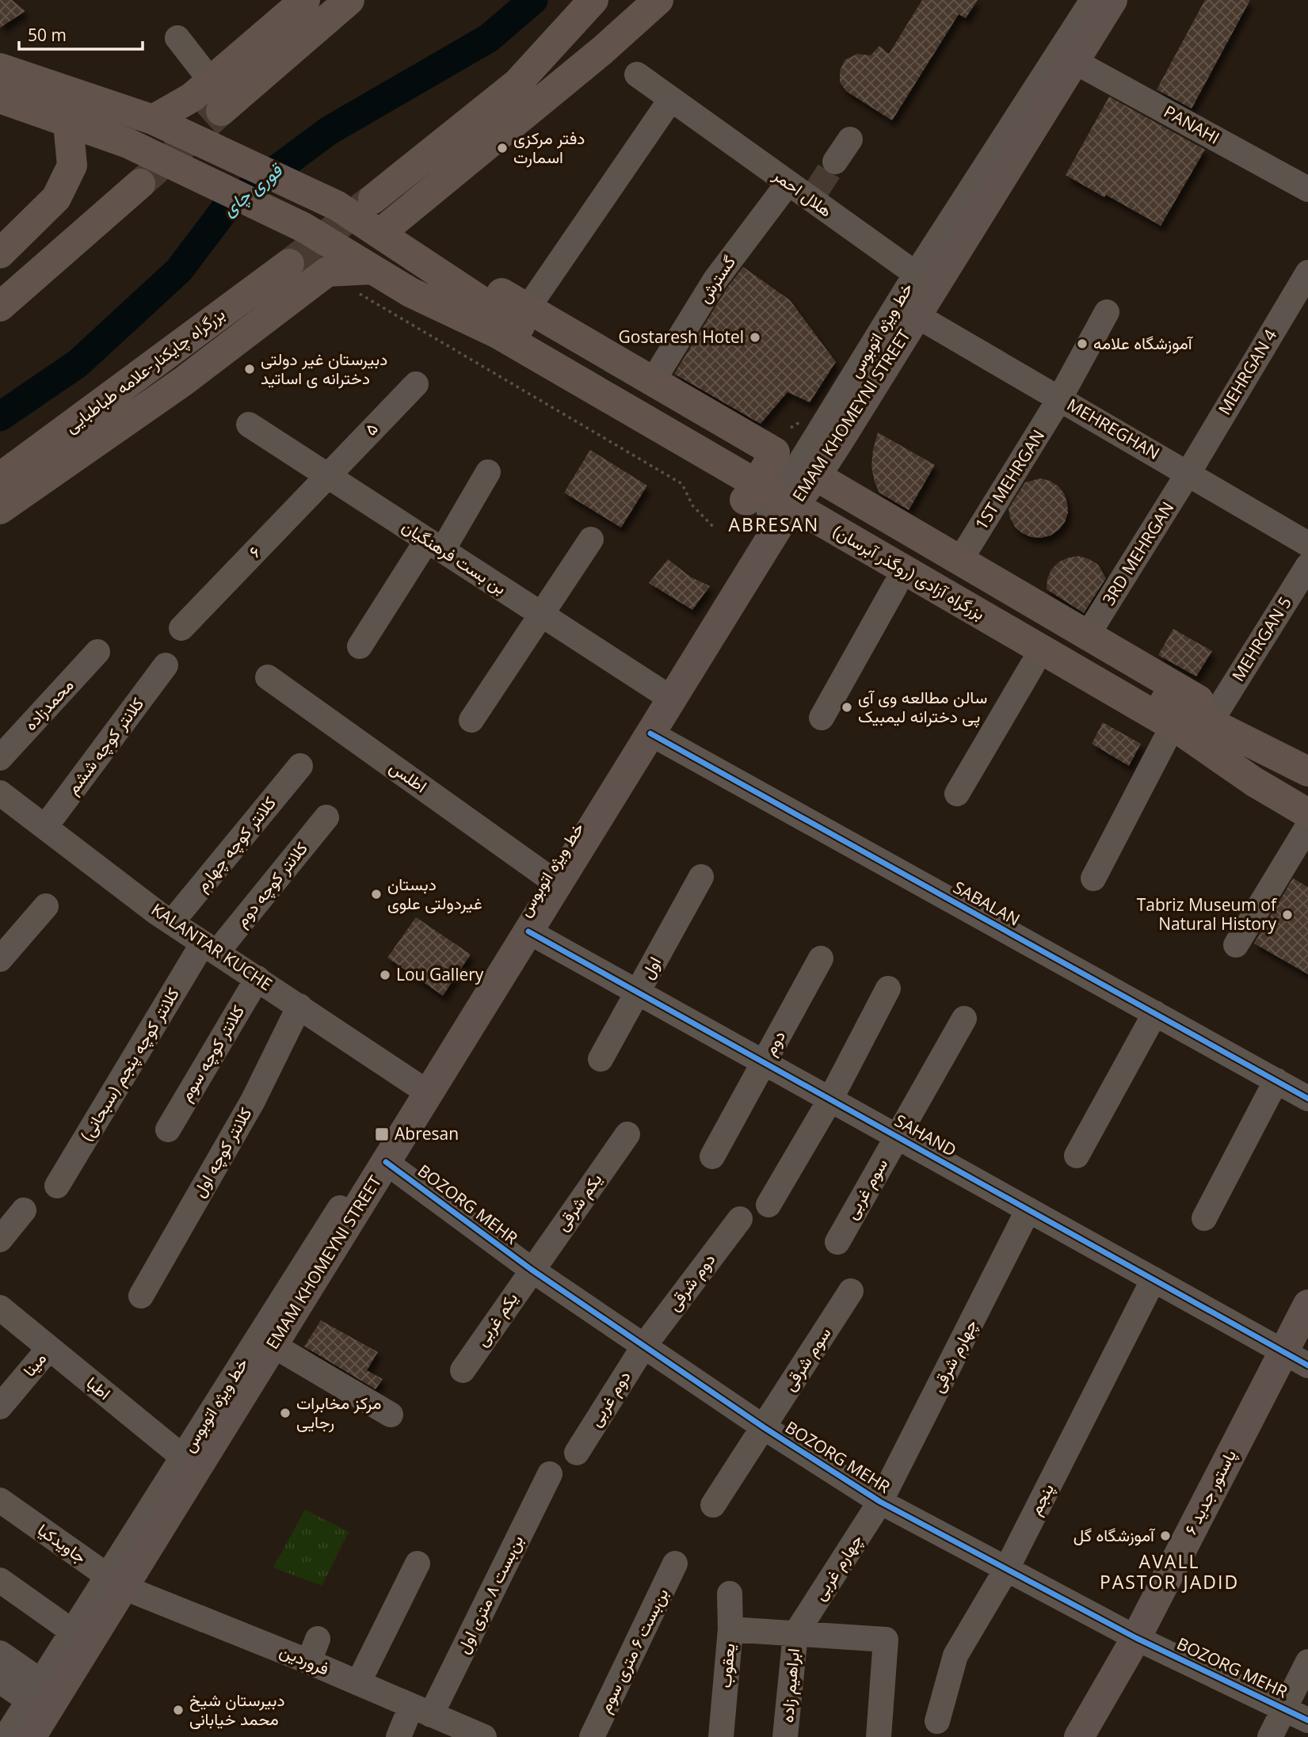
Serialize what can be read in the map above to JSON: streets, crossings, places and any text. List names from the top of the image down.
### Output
{
  "streets": {
    "highway": ["بزرگراه چایکنار-علامه طباطبایی", "بزرگراه آزادی (روگذر آبرسان)"],
    "main road": ["EMAM KHOMEYNI STREET", "پاستور جدید ۶"],
    "street": [
      "PANAHI",
      "هلال احمر",
      "گسترش",
      "خط ویژه اتوبوس",
      "MEHRGAN 4",
      "۵",
      "MEHREGHAN",
      "1ST MEHRGAN",
      "۶",
      "3RD MEHRGAN",
      "بن بست فرهنگیان",
      "MEHRGAN 5",
      "محمدزاده",
      "کلانتر کوچه ششم",
      "اطلس",
      "کلانتر کوچه چهارم",
      "کلانتر کوچه دوم",
      "SABALAN",
      "KALANTAR KUCHE",
      "اول",
      "دوم",
      "کلانتر کوچه سوم",
      "کلانتر کوچه پنجم (سبحانی)",
      "SAHAND",
      "کلانتر کوچه اول",
      "سوم غربی",
      "یکم شرقی",
      "BOZORG MEHR",
      "دوم شرقی",
      "یکم غربی",
      "چهارم شرقی",
      "سوم شرقی",
      "مینا",
      "اطبا",
      "دوم غربی",
      "پنجم",
      "جاویدکیا",
      "چهارم غربی",
      "بن‌بست ۸ متری اول",
      "بن‌بست ۶ متری سوم",
      "فروردین",
      "یعقوب",
      "ابراهیم زاده"
    ]
  },
  "crossings": [
    ["PANAHI", "EMAM KHOMEYNI STREET"],
    ["هلال احمر", "گسترش"],
    ["هلال احمر", "خط ویژه اتوبوس"],
    ["هلال احمر", "EMAM KHOMEYNI STREET"],
    ["خط ویژه اتوبوس", "EMAM KHOMEYNI STREET"],
    ["خط ویژه اتوبوس", "بن بست فرهنگیان"],
    ["خط ویژه اتوبوس", "اطلس"],
    ["خط ویژه اتوبوس", "KALANTAR KUCHE"],
    ["خط ویژه اتوبوس", "اطبا"],
    ["MEHRGAN 4", "MEHREGHAN"],
    ["MEHRGAN 4", "3RD MEHRGAN"],
    ["EMAM KHOMEYNI STREET", "MEHREGHAN"],
    ["EMAM KHOMEYNI STREET", "بن بست فرهنگیان"],
    ["EMAM KHOMEYNI STREET", "اطلس"],
    ["EMAM KHOMEYNI STREET", "SABALAN"],
    ["EMAM KHOMEYNI STREET", "KALANTAR KUCHE"],
    ["EMAM KHOMEYNI STREET", "SAHAND"],
    ["EMAM KHOMEYNI STREET", "BOZORG MEHR"],
    ["EMAM KHOMEYNI STREET", "اطبا"],
    ["EMAM KHOMEYNI STREET", "جاویدکیا"],
    ["EMAM KHOMEYNI STREET", "فروردین"],
    ["۵", "۶"],
    ["۵", "بن بست فرهنگیان"],
    ["MEHREGHAN", "1ST MEHRGAN"],
    ["MEHREGHAN", "3RD MEHRGAN"],
    ["۶", "بن بست فرهنگیان"],
    ["کلانتر کوچه ششم", "KALANTAR KUCHE"],
    ["کلانتر کوچه چهارم", "KALANTAR KUCHE"],
    ["کلانتر کوچه دوم", "KALANTAR KUCHE"],
    ["کلانتر کوچه دوم", "کلانتر کوچه پنجم (سبحانی)"],
    ["KALANTAR KUCHE", "کلانتر کوچه سوم"],
    ["KALANTAR KUCHE", "کلانتر کوچه پنجم (سبحانی)"],
    ["KALANTAR KUCHE", "کلانتر کوچه اول"],
    ["اول", "SAHAND"],
    ["دوم", "SAHAND"],
    ["SAHAND", "سوم غربی"],
    ["SAHAND", "چهارم شرقی"],
    ["SAHAND", "پاستور جدید ۶"],
    ["SAHAND", "پنجم"],
    ["یکم شرقی", "BOZORG MEHR"],
    ["یکم شرقی", "یکم غربی"],
    ["BOZORG MEHR", "دوم شرقی"],
    ["BOZORG MEHR", "یکم غربی"],
    ["BOZORG MEHR", "چهارم شرقی"],
    ["BOZORG MEHR", "سوم شرقی"],
    ["BOZORG MEHR", "دوم غربی"],
    ["BOZORG MEHR", "پاستور جدید ۶"],
    ["BOZORG MEHR", "پنجم"],
    ["BOZORG MEHR", "چهارم غربی"],
    ["دوم شرقی", "دوم غربی"],
    ["چهارم شرقی", "چهارم غربی"],
    ["مینا", "اطبا"],
    ["جاویدکیا", "فروردین"],
    ["چهارم غربی", "ابراهیم زاده"],
    ["بن‌بست ۸ متری اول", "فروردین"]
  ],
  "districts": ["ABRESAN", "AVALL PASTOR JADID"],
  "water": ["قوری چای"],
  "places": {
    "other": [
      "دفتر مرکزی اسمارت",
      "Gostaresh Hotel",
      "آموزشگاه علامه",
      "دبیرستان غیر دولتی دخترانه ی اساتید",
      "سالن مطالعه وی آی پی دخترانه لیمبیک",
      "دبستان غیردولتی علوی",
      "Tabriz Museum of Natural History",
      "Lou Gallery",
      "مرکز مخابرات رجایی",
      "آموزشگاه گل",
      "دبیرستان شیخ محمد خیابانی"
    ],
    "transit": ["Abresan"]
  },
  "scale_bar": "50 m"
}
